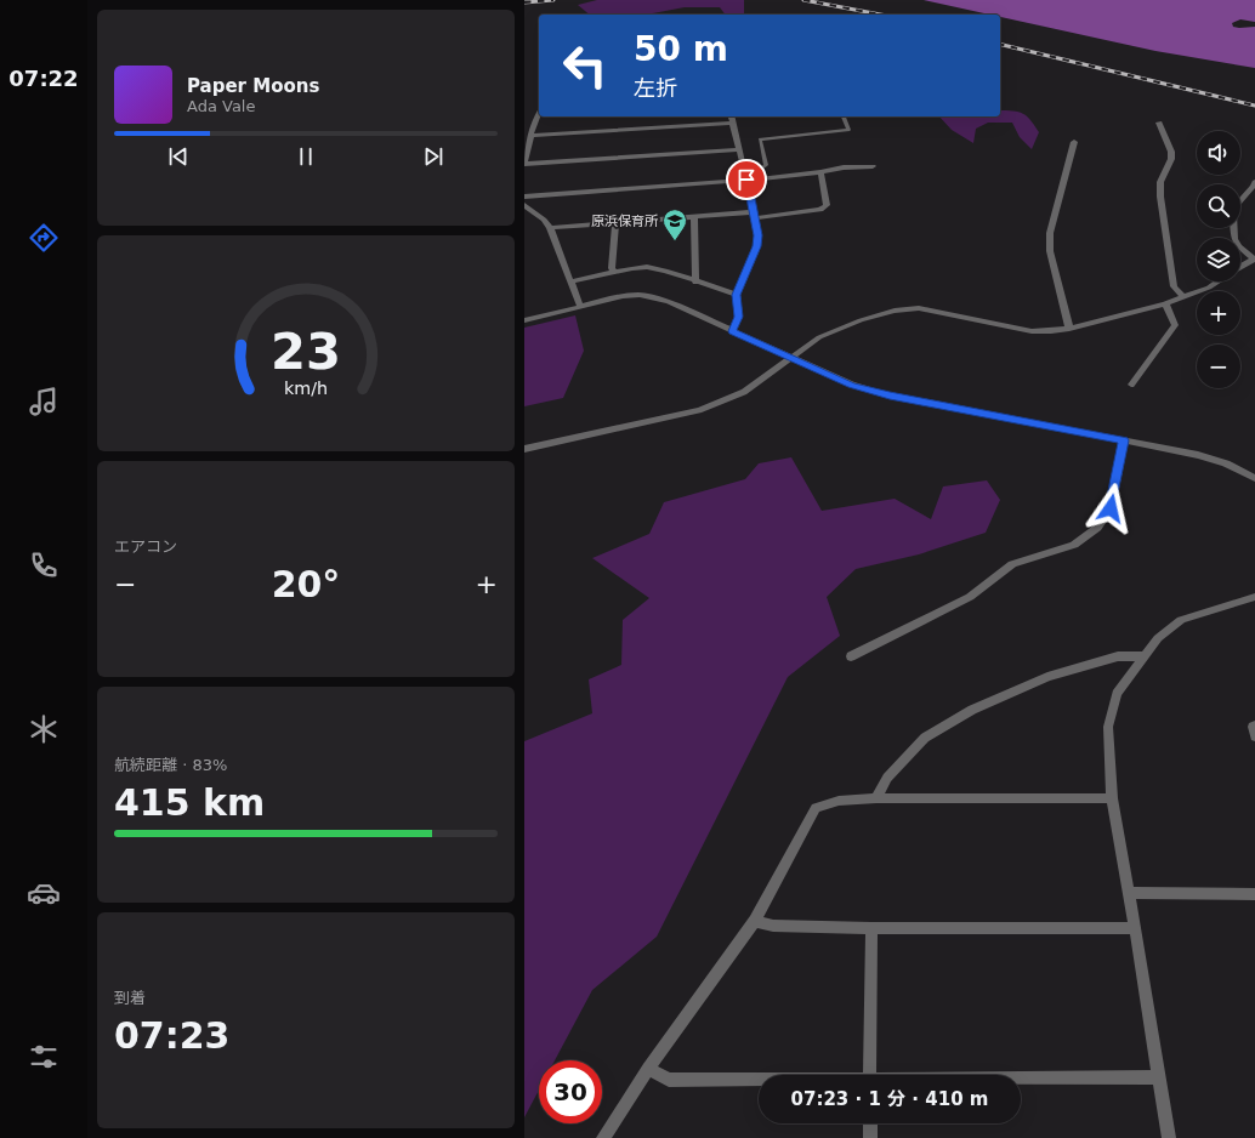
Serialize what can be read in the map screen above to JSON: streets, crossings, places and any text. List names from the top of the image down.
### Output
{
  "places": {
    "school or university": ["原浜保育所"]
  },
  "page": {
    "tabs": "07:22",
    "turn": ["50 m", "左折"],
    "song": ["Paper Moons", "Ada Vale"],
    "map_buttons": ["+", "−"],
    "tile": [
      "エアコン",
      ["航続距離 · 83%", "415 km"],
      ["到着", "07:23"]
    ],
    "heat": ["−", "20°", "+"],
    "limit": "30",
    "trip": "07:23 · 1 分 · 410 m",
    "gauge": ["23", "km/h"]
  }
}
